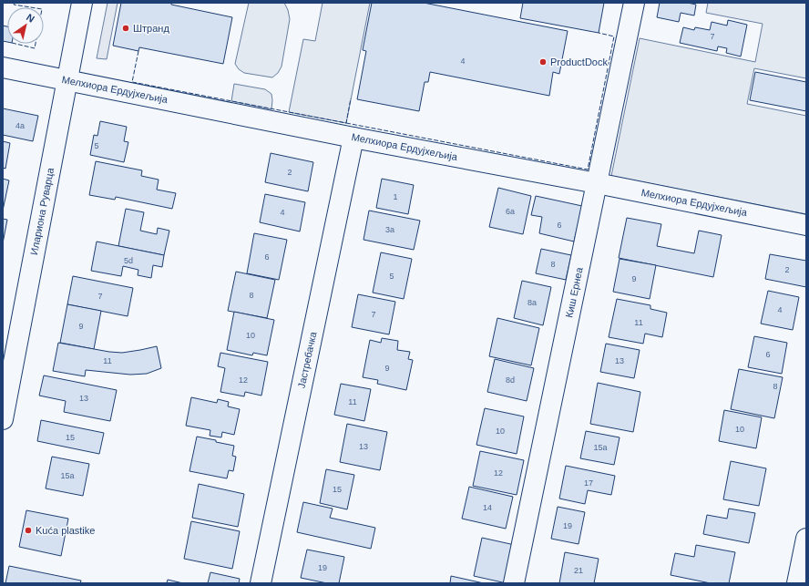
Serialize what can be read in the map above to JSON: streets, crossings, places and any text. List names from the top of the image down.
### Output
{
  "streets": {
    "street": [
      "Мелхиора Ердујхељија",
      "Илариона Руварца",
      "Киш Ернеа",
      "Јастребачка"
    ]
  },
  "crossings": [
    ["Мелхиора Ердујхељија", "Илариона Руварца"],
    ["Мелхиора Ердујхељија", "Киш Ернеа"],
    ["Мелхиора Ердујхељија", "Јастребачка"]
  ],
  "places": ["Штранд", "ProductDock", "Kuća plastike"],
  "house_numbers": [
    "7",
    "4",
    "4a",
    "5",
    "2",
    "1",
    "6a",
    "4",
    "6",
    "3a",
    "6",
    "5d",
    "8",
    "2",
    "5",
    "9",
    "8",
    "7",
    "8a",
    "4",
    "7",
    "11",
    "9",
    "10",
    "6",
    "11",
    "13",
    "9",
    "12",
    "8d",
    "8",
    "13",
    "11",
    "10",
    "10",
    "15",
    "13",
    "15a",
    "12",
    "15a",
    "17",
    "15",
    "14",
    "19",
    "19",
    "21"
  ],
  "north": "top right"
}
